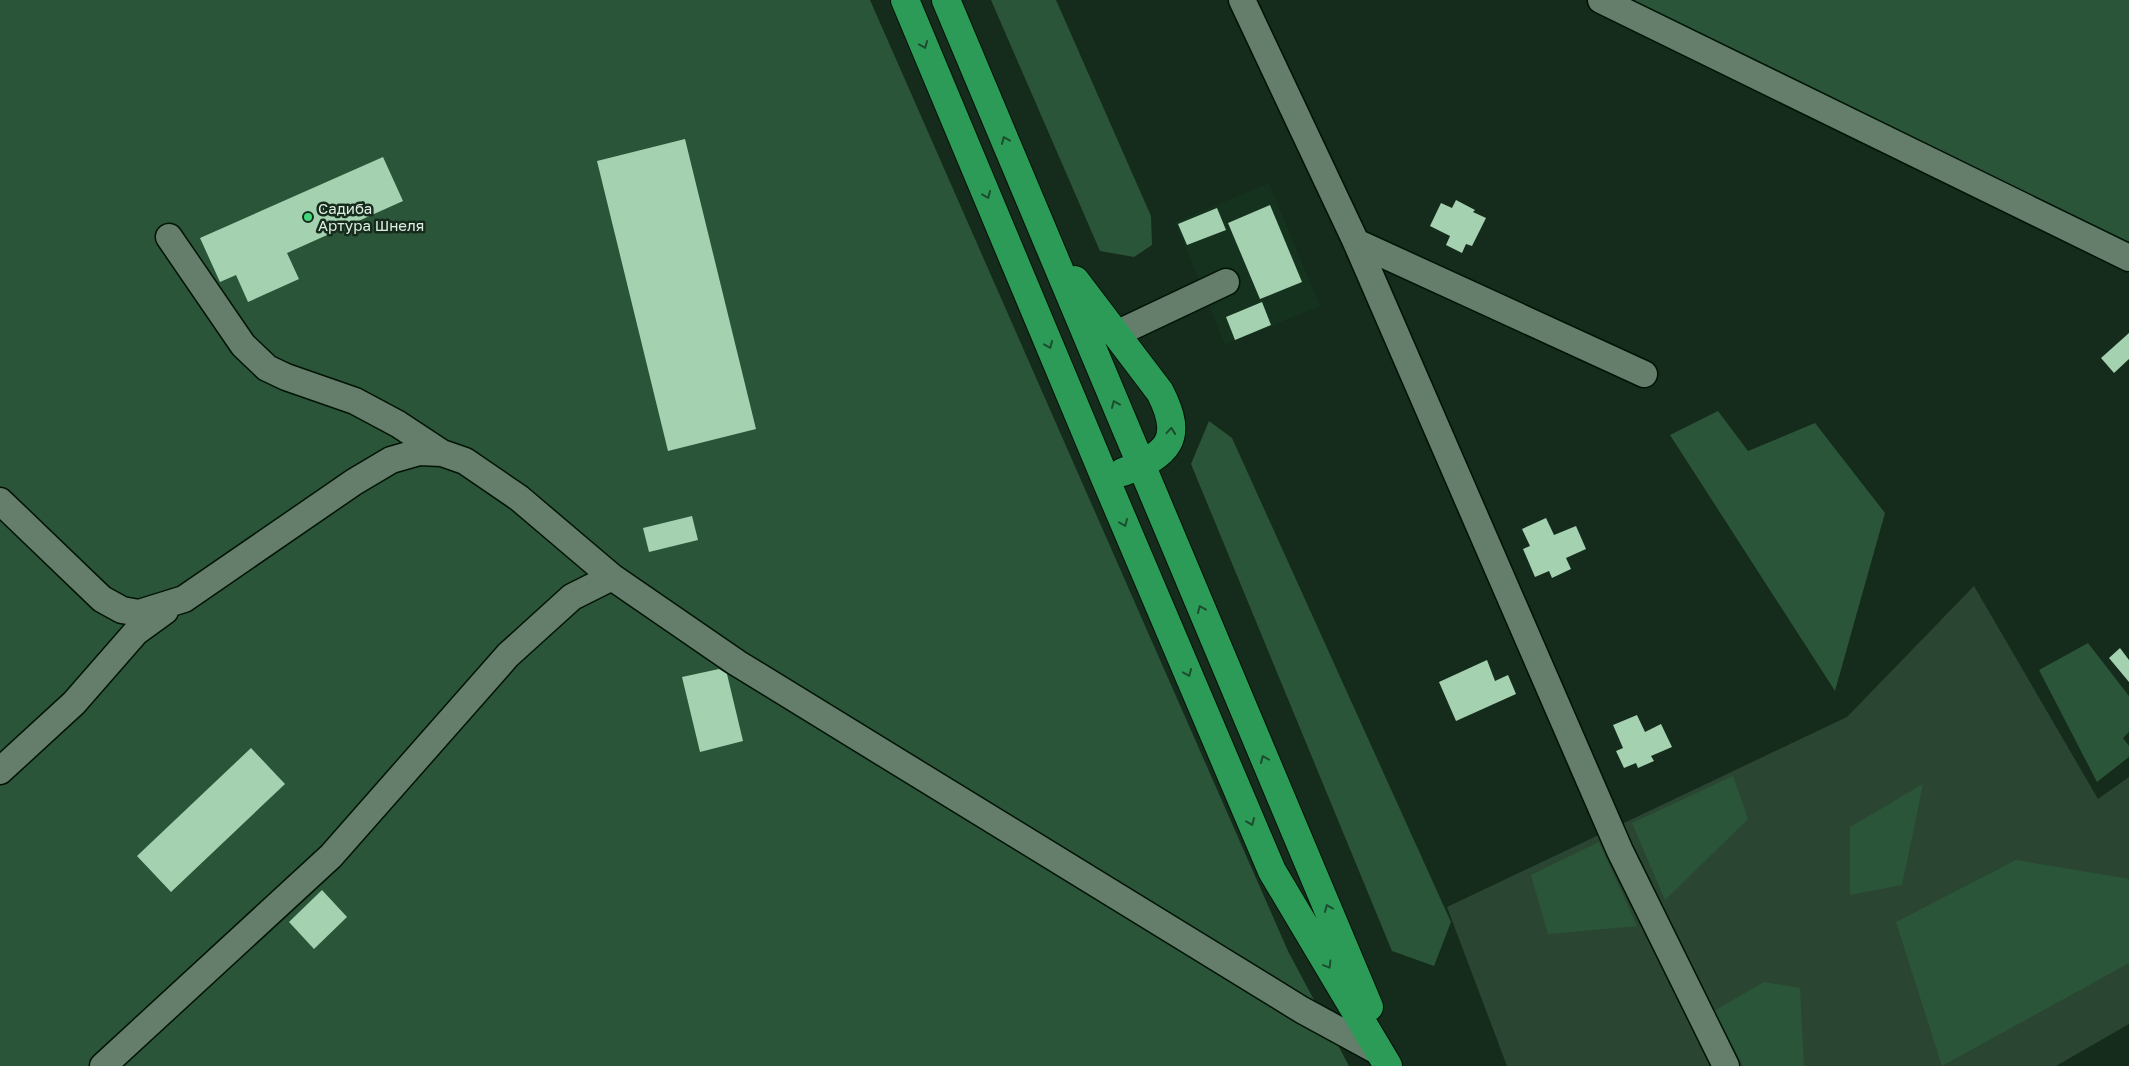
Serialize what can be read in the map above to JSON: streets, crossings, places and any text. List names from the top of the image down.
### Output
{
  "places": ["Садиба Артура Шнеля"]
}
